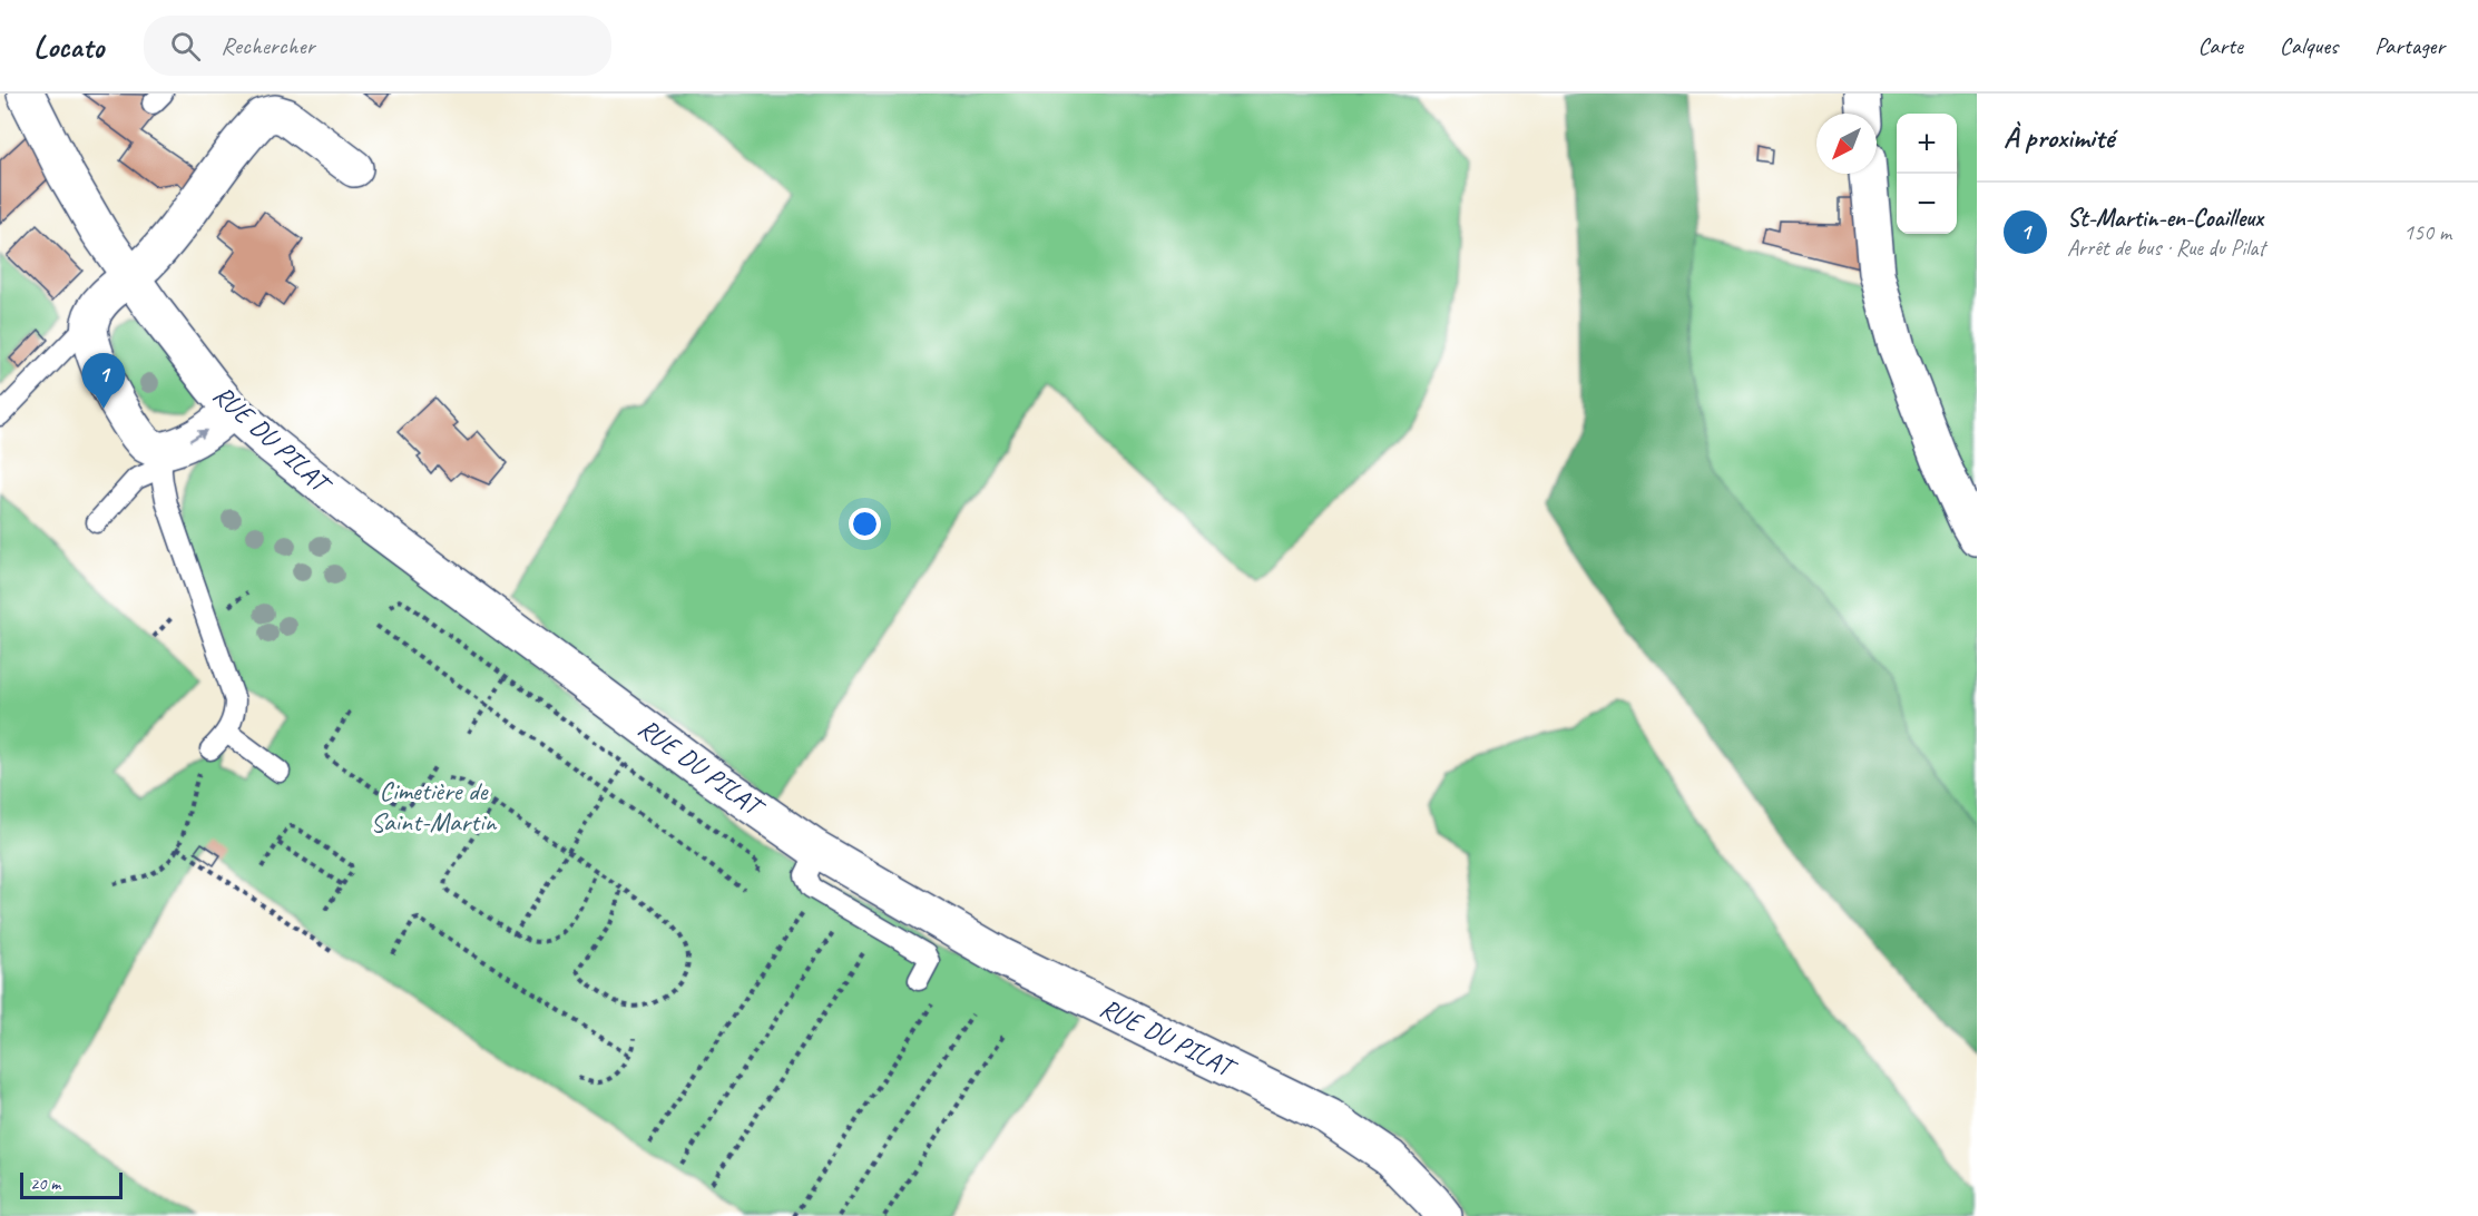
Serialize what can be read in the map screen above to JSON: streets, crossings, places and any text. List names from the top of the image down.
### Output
{
  "streets": {
    "main road": ["RUE DU PILAT"]
  },
  "parks": ["Cimetière de Saint-Martin"],
  "scale_bar": "20 m",
  "north": "bottom left",
  "page": {
    "header": "Locato",
    "search": "Rechercher",
    "nav": ["Carte", "Calques", "Partager"],
    "heading": "À proximité",
    "map_buttons": ["+", "−"],
    "list": [
      {
        "mark": "1",
        "name": "St-Martin-en-Coailleux",
        "note": "Arrêt de bus · Rue du Pilat",
        "value": "150 m"
      }
    ],
    "pins": "1",
    "scale": "20 m"
  }
}
